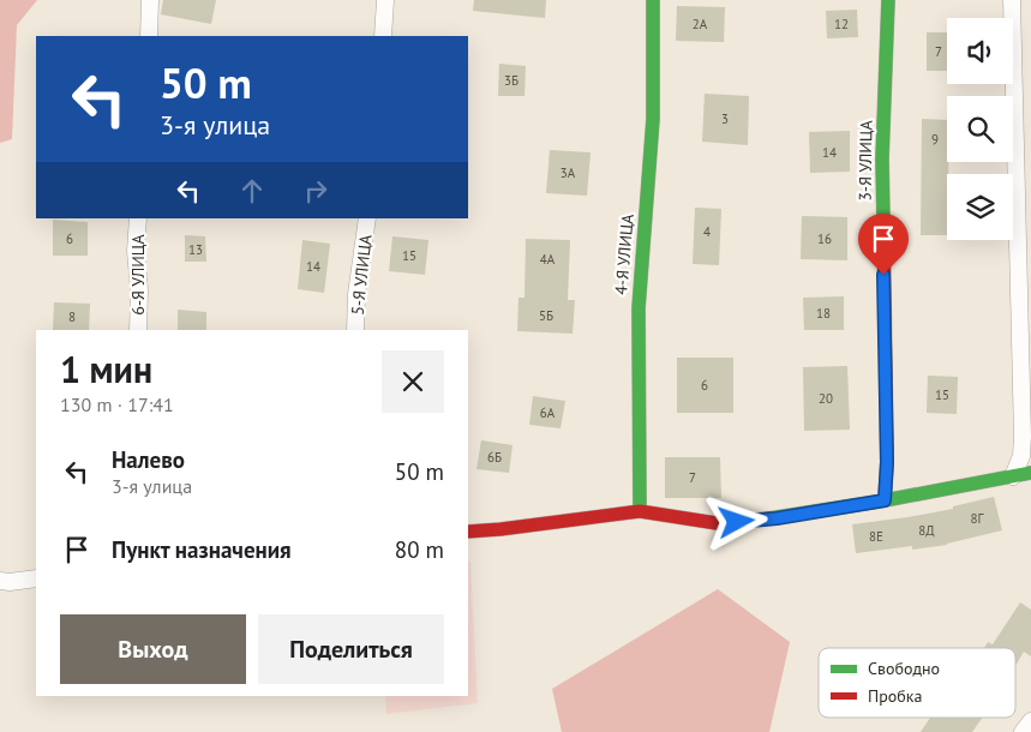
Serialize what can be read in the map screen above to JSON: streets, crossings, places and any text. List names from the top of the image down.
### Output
{
  "streets": {
    "street": [
      "3-Я УЛИЦА",
      "4-Я УЛИЦА",
      "6-Я УЛИЦА",
      "5-Я УЛИЦА"
    ]
  },
  "house_numbers": [
    "2А",
    "12",
    "7",
    "3Б",
    "3",
    "9",
    "14",
    "3А",
    "4",
    "6",
    "16",
    "13",
    "15",
    "4А",
    "14",
    "18",
    "5Б",
    "8",
    "6",
    "15",
    "20",
    "6А",
    "6Б",
    "7",
    "8Г",
    "8Д",
    "8Е"
  ],
  "legend": ["Свободно", "Пробка"],
  "page": {
    "turn": ["50 m", "3-я улица"],
    "heading": ["1 мин", "130 m · 17:41"],
    "list": [
      {
        "name": "Налево",
        "note": "3-я улица",
        "value": "50 m"
      },
      {
        "name": "Пункт назначения",
        "value": "80 m"
      }
    ],
    "buttons": ["Выход", "Поделиться"]
  }
}
